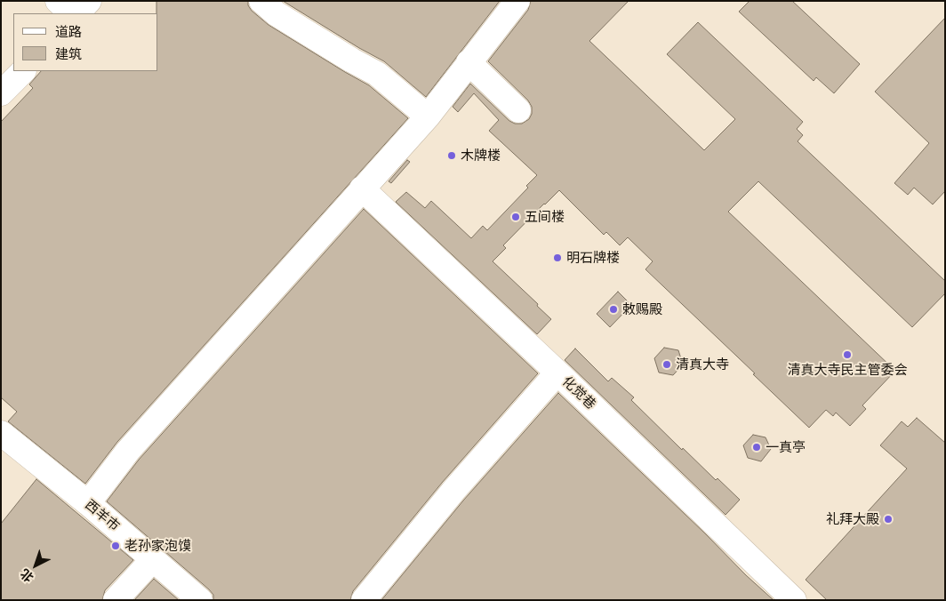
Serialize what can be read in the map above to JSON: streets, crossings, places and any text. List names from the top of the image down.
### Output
{
  "streets": {
    "street": ["化觉巷", "西羊市"]
  },
  "places": [
    "木牌楼",
    "五间楼",
    "明石牌楼",
    "敕赐殿",
    "清真大寺民主管委会",
    "清真大寺",
    "一真亭",
    "礼拜大殿",
    "老孙家泡馍"
  ],
  "legend": ["道路", "建筑"],
  "north": "bottom left"
}
